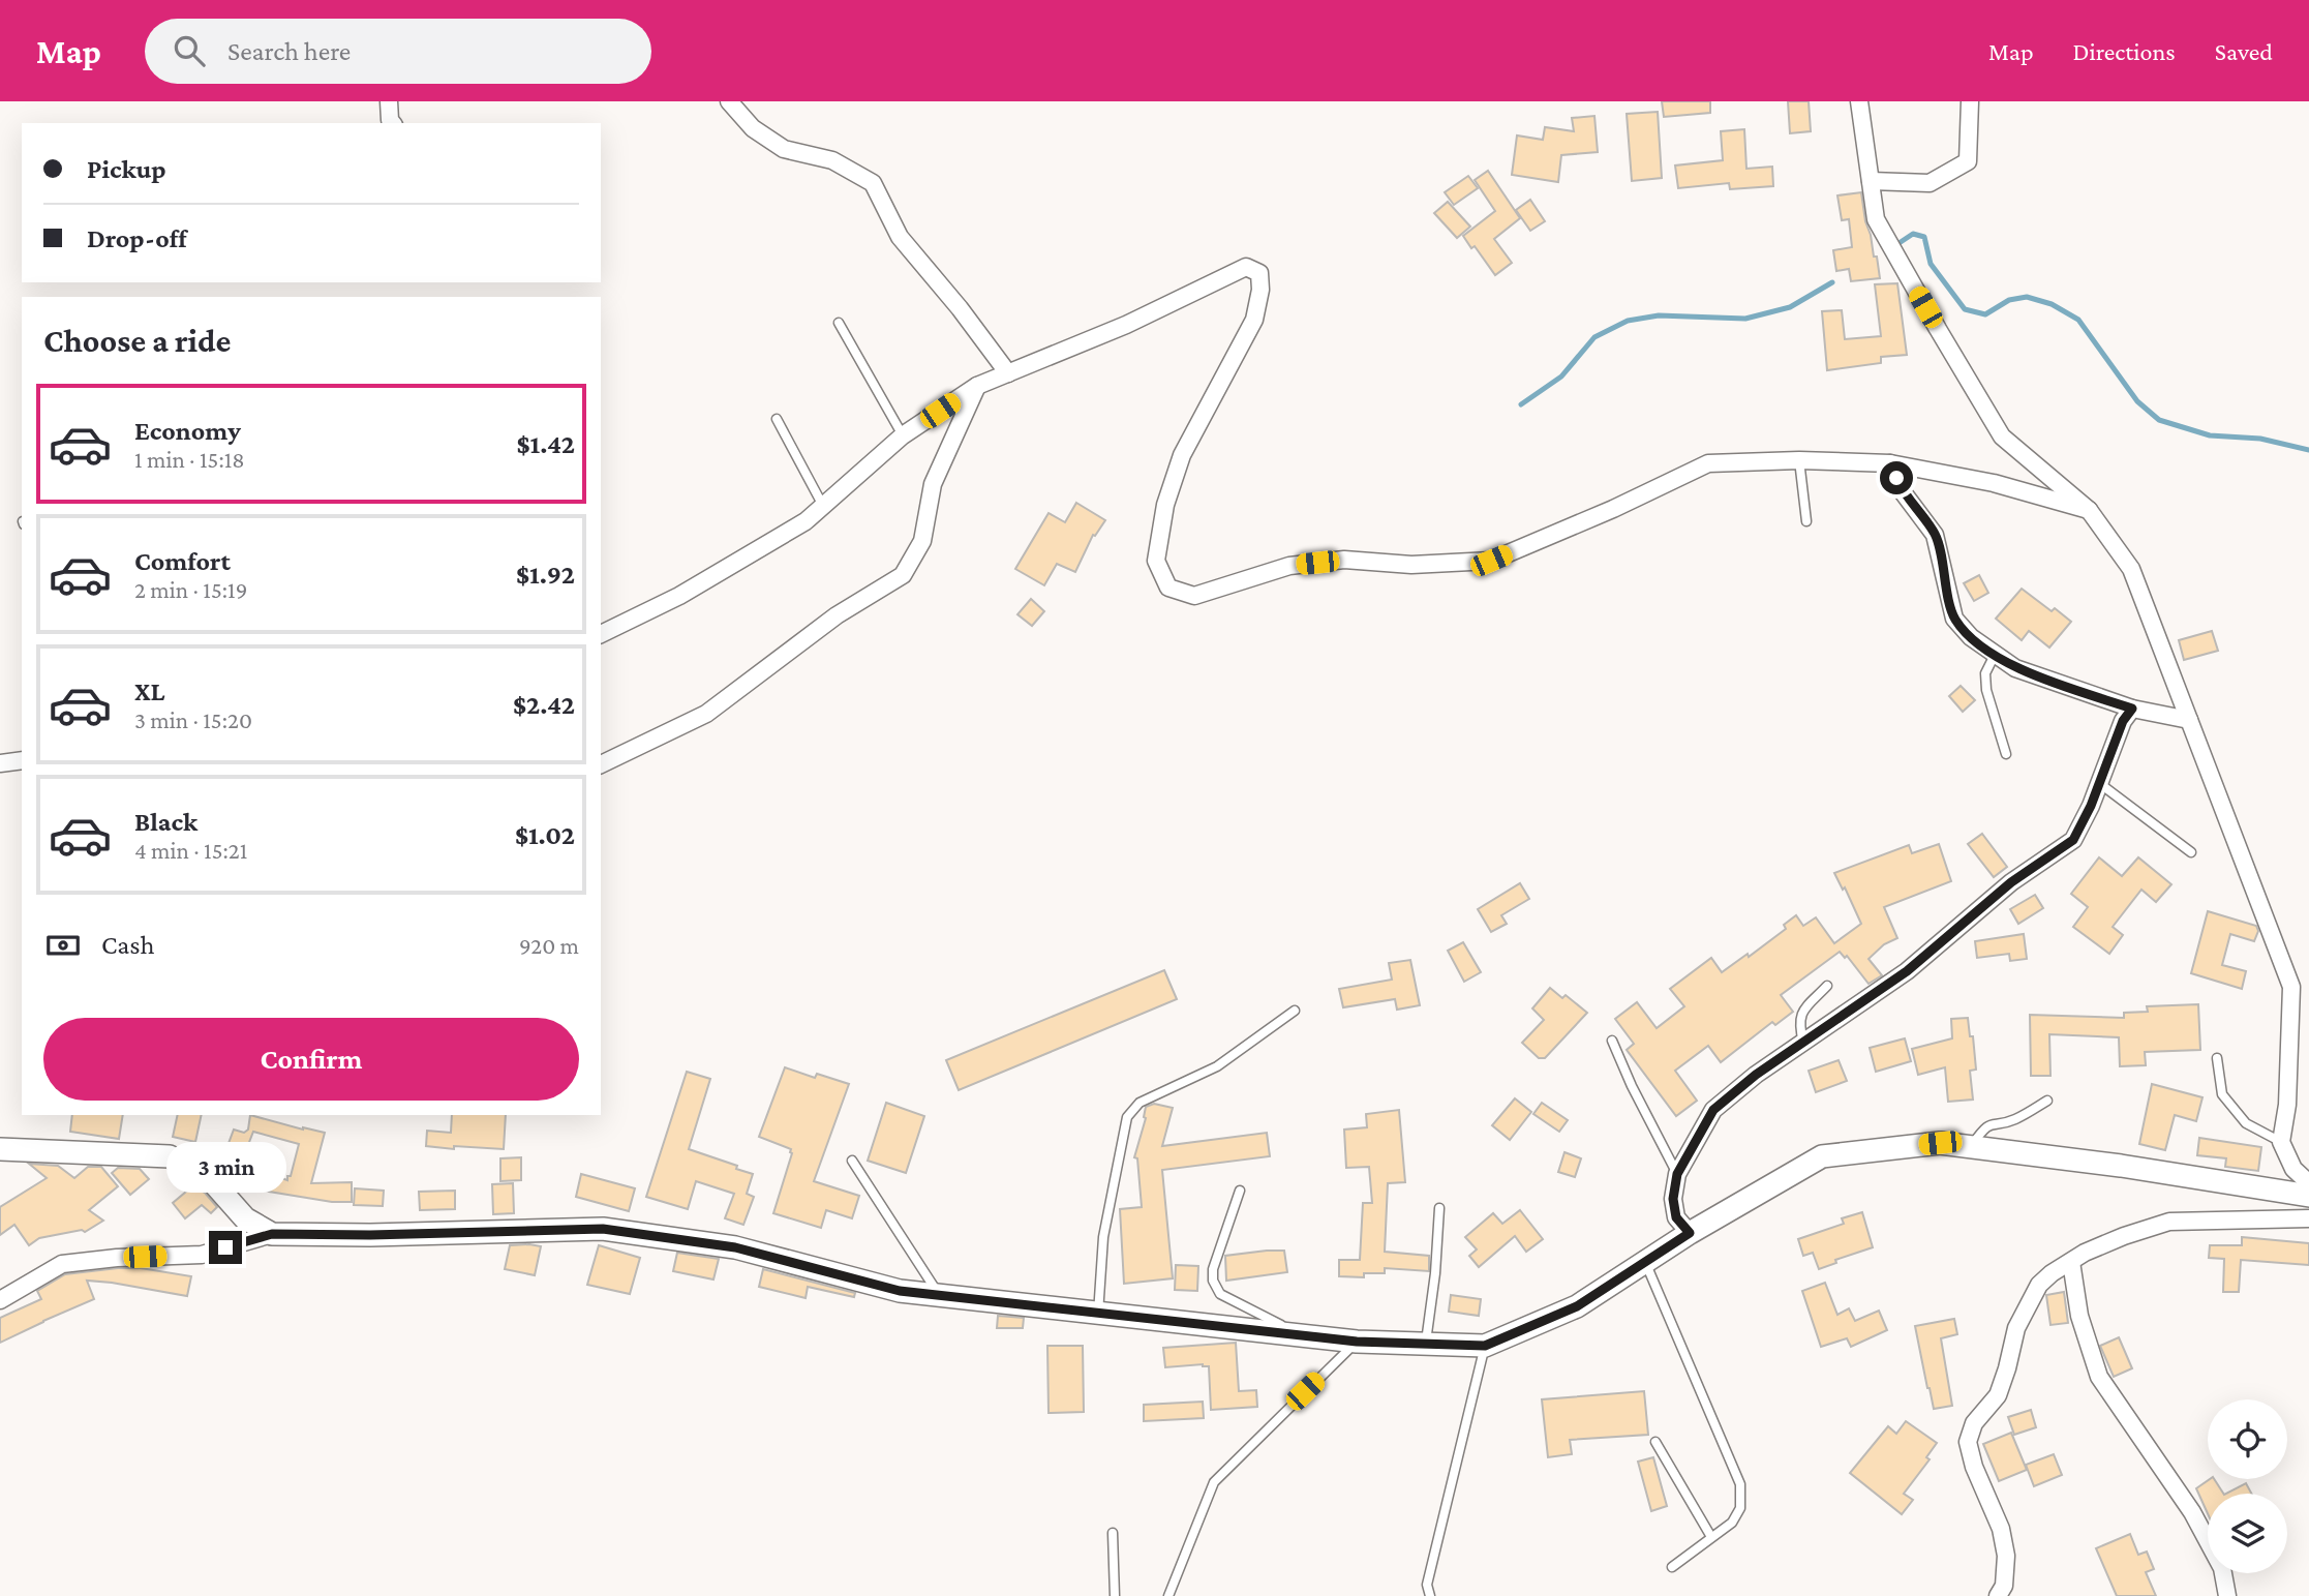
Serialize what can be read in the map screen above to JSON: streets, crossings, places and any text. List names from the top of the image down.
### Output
{
  "page": {
    "header": "Map",
    "search": "Search here",
    "nav": ["Map", "Directions", "Saved"],
    "banner": ["Pickup", "Drop-off"],
    "heading": "Choose a ride",
    "list": [
      {
        "name": "Economy",
        "note": "1 min · 15:18",
        "value": "$1.42"
      },
      {
        "name": "Comfort",
        "note": "2 min · 15:19",
        "value": "$1.92"
      },
      {
        "name": "XL",
        "note": "3 min · 15:20",
        "value": "$2.42"
      },
      {
        "name": "Black",
        "note": "4 min · 15:21",
        "value": "$1.02"
      }
    ],
    "pay": ["Cash", "920 m"],
    "buttons": "Confirm",
    "bubble": "3 min"
  }
}
